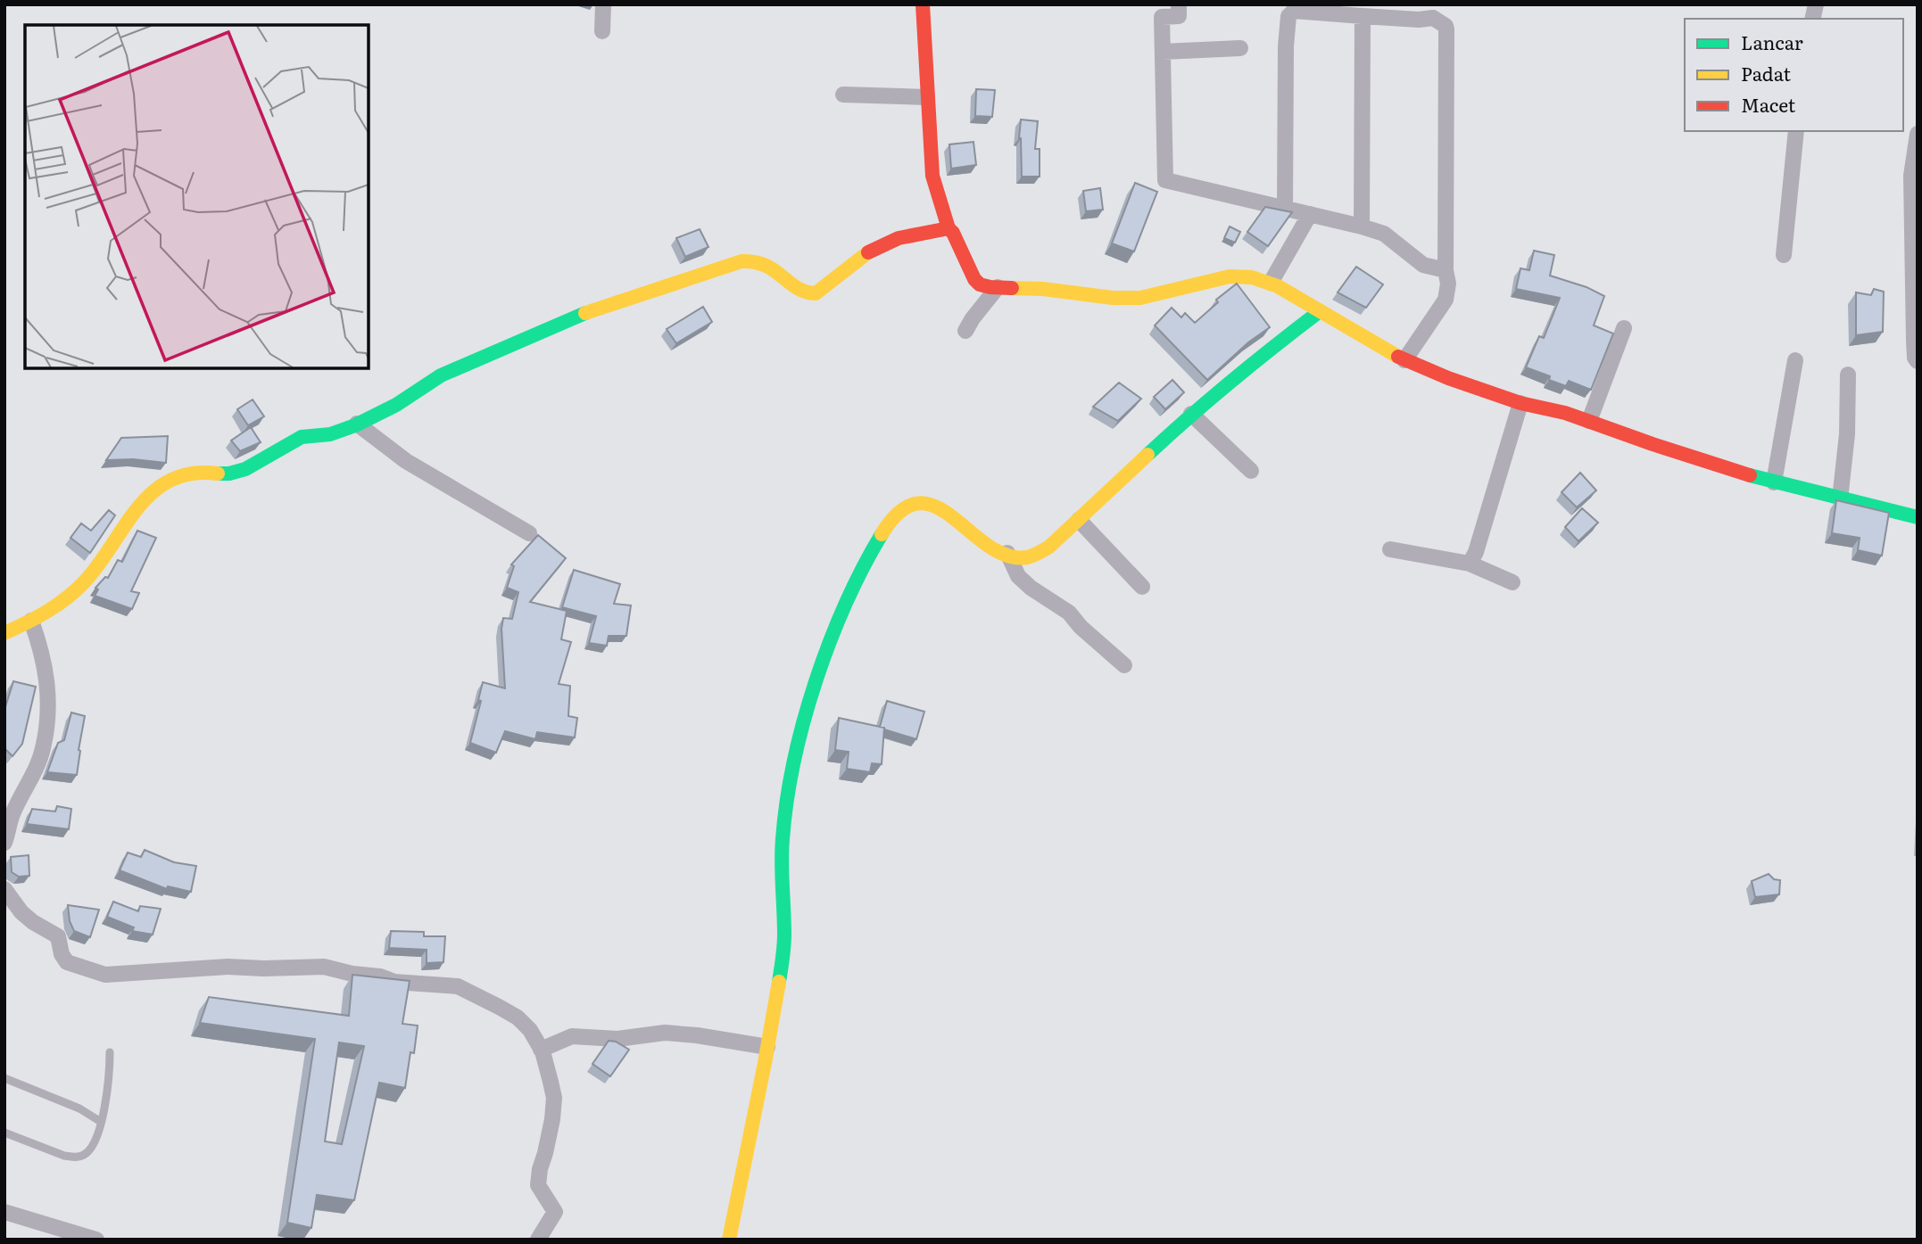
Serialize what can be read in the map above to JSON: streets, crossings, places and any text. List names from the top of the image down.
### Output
{
  "legend": ["Lancar", "Padat", "Macet"]
}
